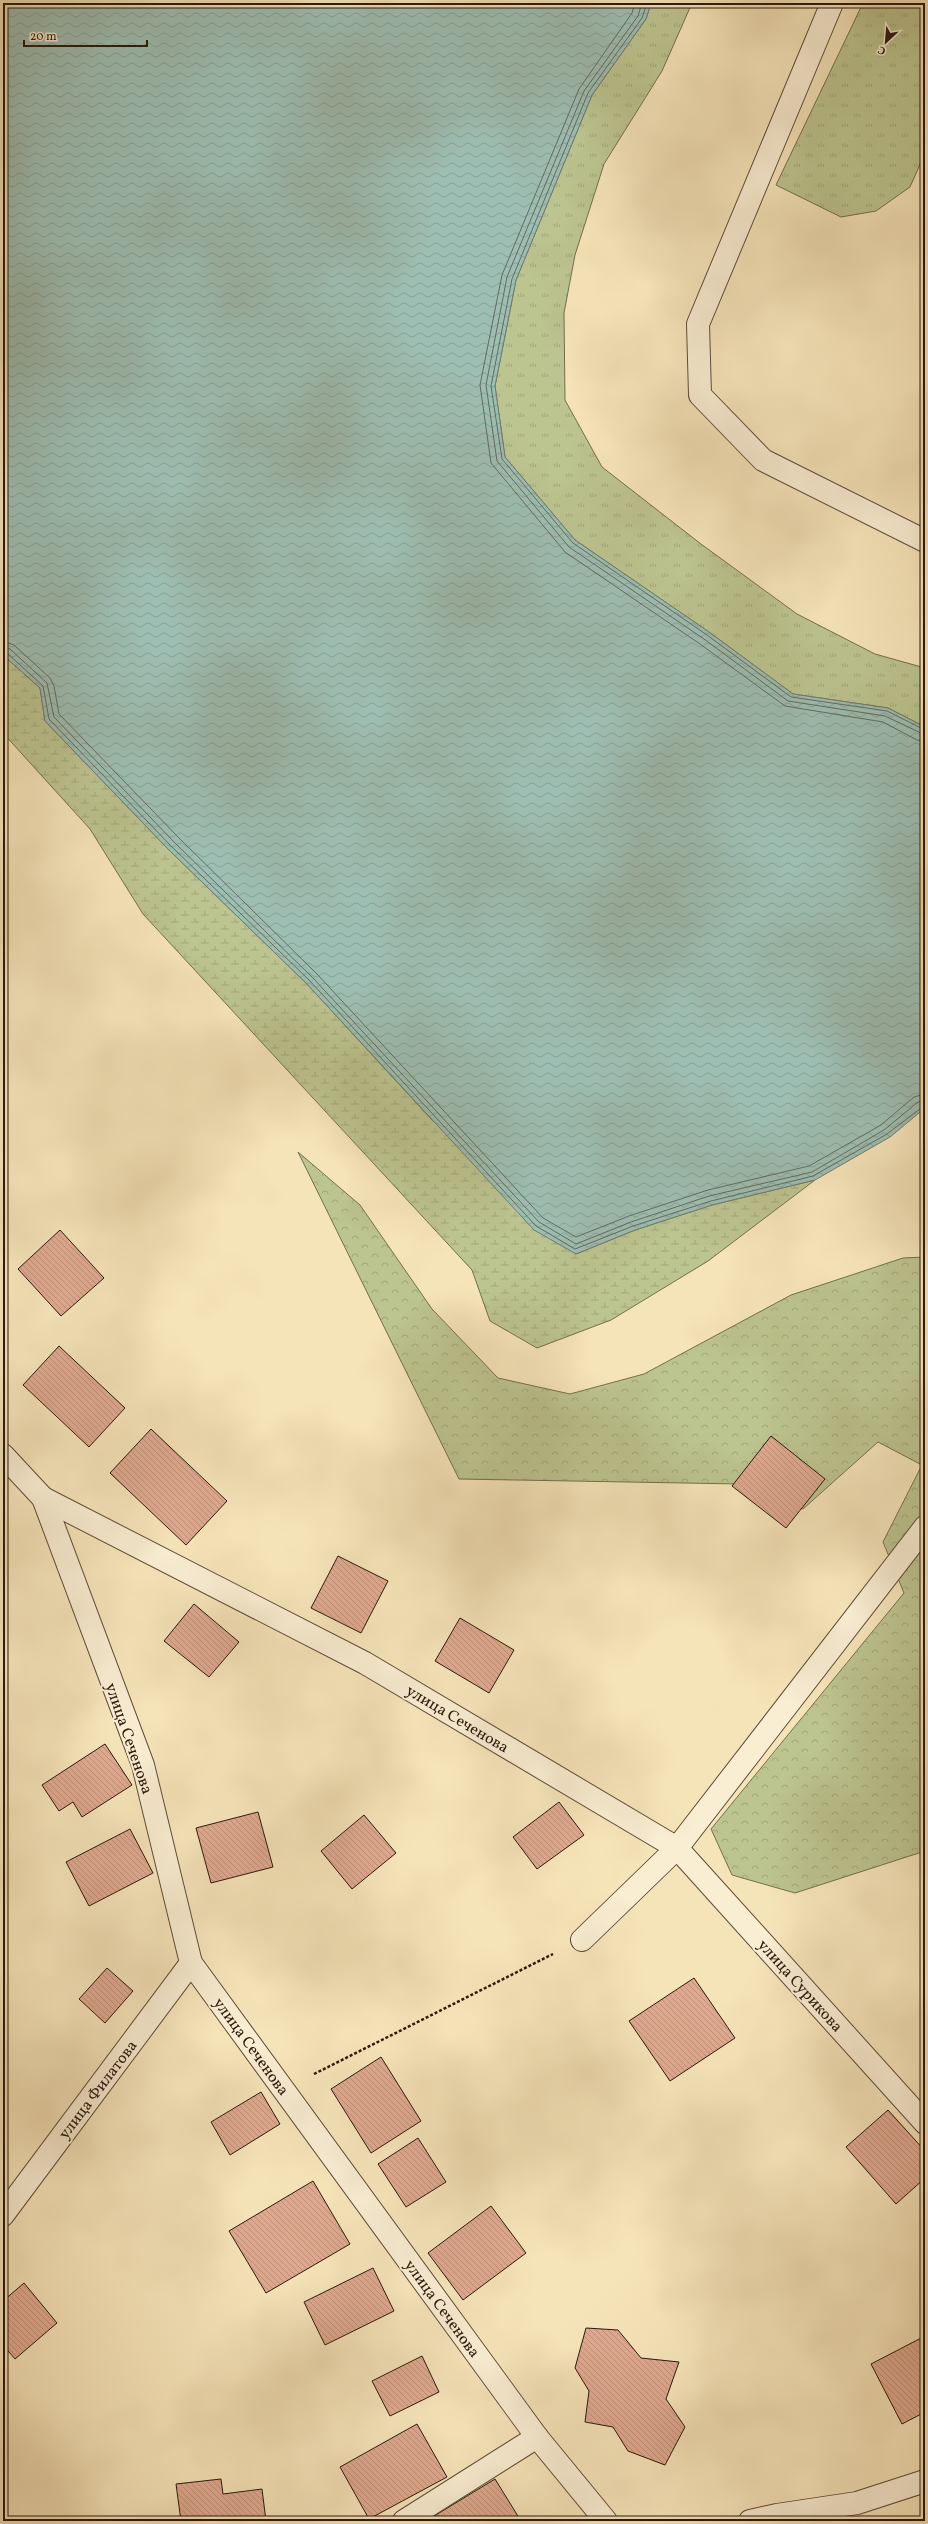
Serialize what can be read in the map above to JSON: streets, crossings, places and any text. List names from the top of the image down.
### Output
{
  "streets": {
    "street": ["улица Сеченова", "улица Сурикова", "улица Филатова"]
  },
  "crossings": [
    ["улица Сеченова", "улица Сурикова"],
    ["улица Сеченова", "улица Филатова"]
  ],
  "scale_bar": "20 m",
  "north": "bottom left"
}
